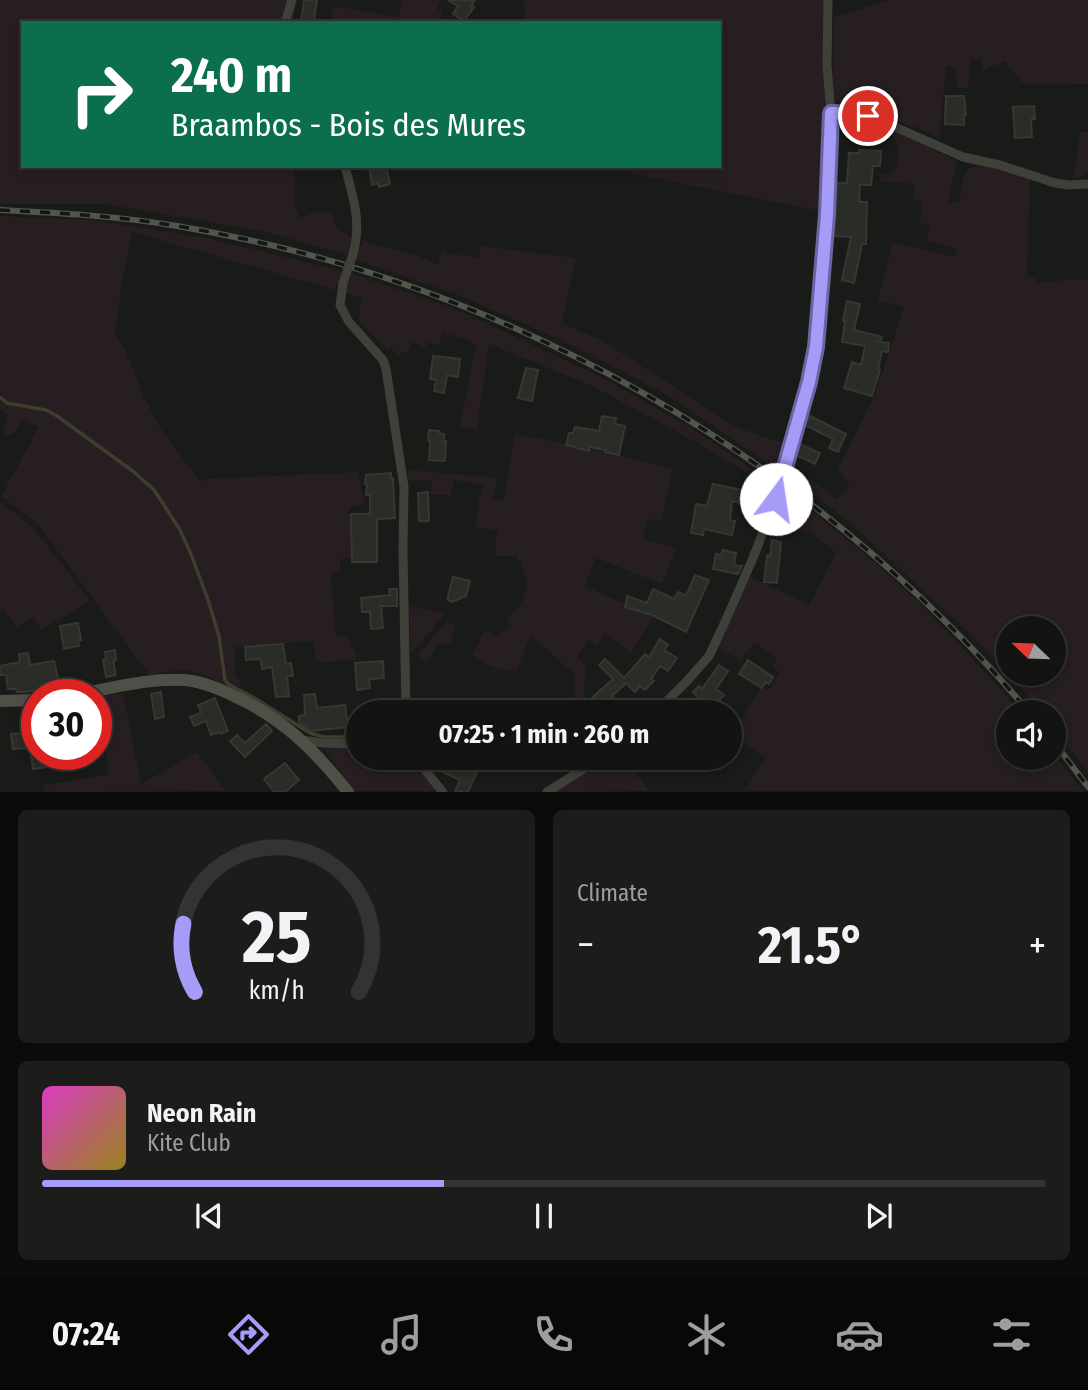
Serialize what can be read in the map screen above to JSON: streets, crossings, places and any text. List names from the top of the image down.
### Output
{
  "north": "top left",
  "page": {
    "turn": ["240 m", "Braambos - Bois des Mures"],
    "limit": "30",
    "trip": "07:25 · 1 min · 260 m",
    "tile": "Climate",
    "heat": ["−", "21.5°", "+"],
    "song": ["Neon Rain", "Kite Club"],
    "tabs": "07:24",
    "gauge": ["25", "km/h"]
  }
}
